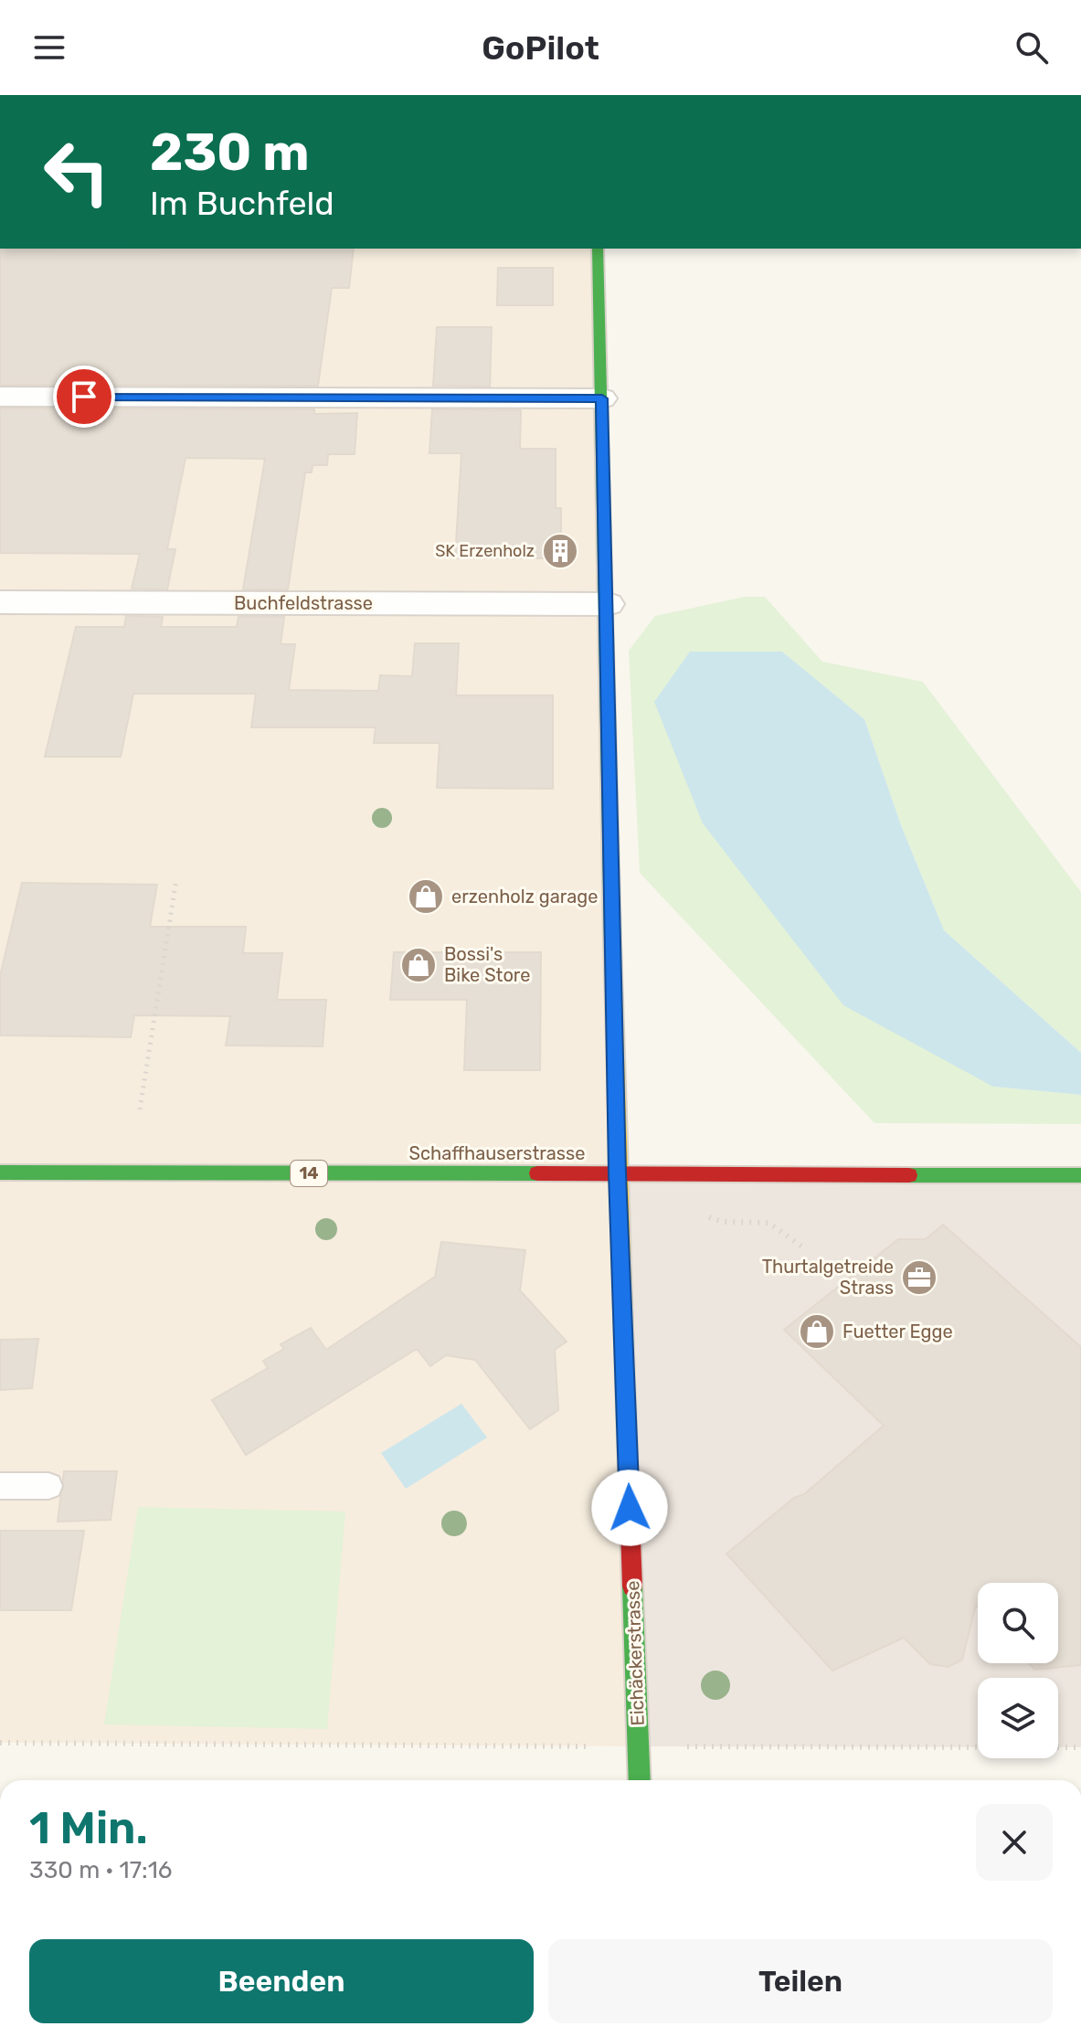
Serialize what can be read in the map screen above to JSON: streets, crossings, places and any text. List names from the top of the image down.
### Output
{
  "streets": {
    "street": [
      "Buchfeldstrasse",
      "Schaffhauserstrasse",
      "14",
      "Eichäckerstrasse"
    ]
  },
  "crossings": [
    ["Buchfeldstrasse", "Eichäckerstrasse"],
    ["Schaffhauserstrasse", "Eichäckerstrasse"]
  ],
  "places": {
    "building": ["SK Erzenholz"],
    "shop": ["erzenholz garage", "Bossi's Bike Store", "Fuetter Egge"],
    "office": ["Thurtalgetreide Strass"]
  },
  "page": {
    "header": "GoPilot",
    "turn": ["230 m", "Im Buchfeld"],
    "heading": ["1 Min.", "330 m · 17:16"],
    "buttons": ["Beenden", "Teilen"]
  }
}
